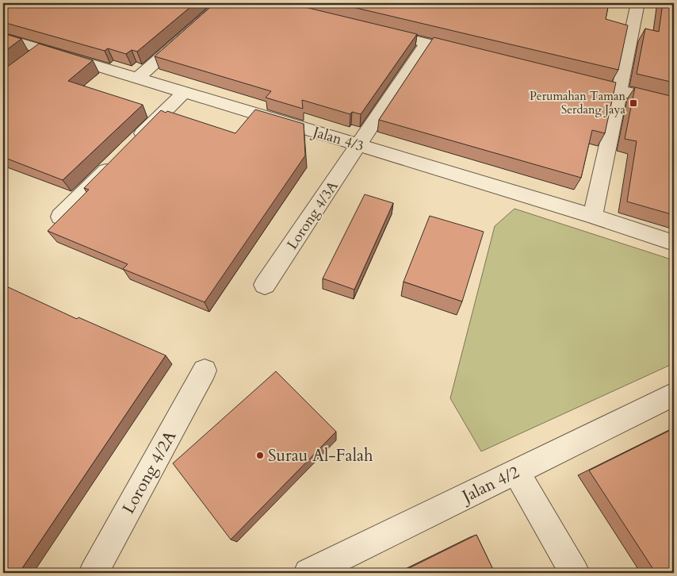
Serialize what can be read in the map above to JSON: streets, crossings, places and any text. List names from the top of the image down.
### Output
{
  "streets": {
    "street": [
      "Jalan 4/3",
      "Lorong 4/3A",
      "Lorong 4/2A",
      "Jalan 4/2"
    ]
  },
  "crossings": [
    ["Jalan 4/3", "Lorong 4/3A"]
  ],
  "places": {
    "transit": ["Perumahan Taman Serdang Jaya"],
    "other": ["Surau Al-Falah"]
  }
}
